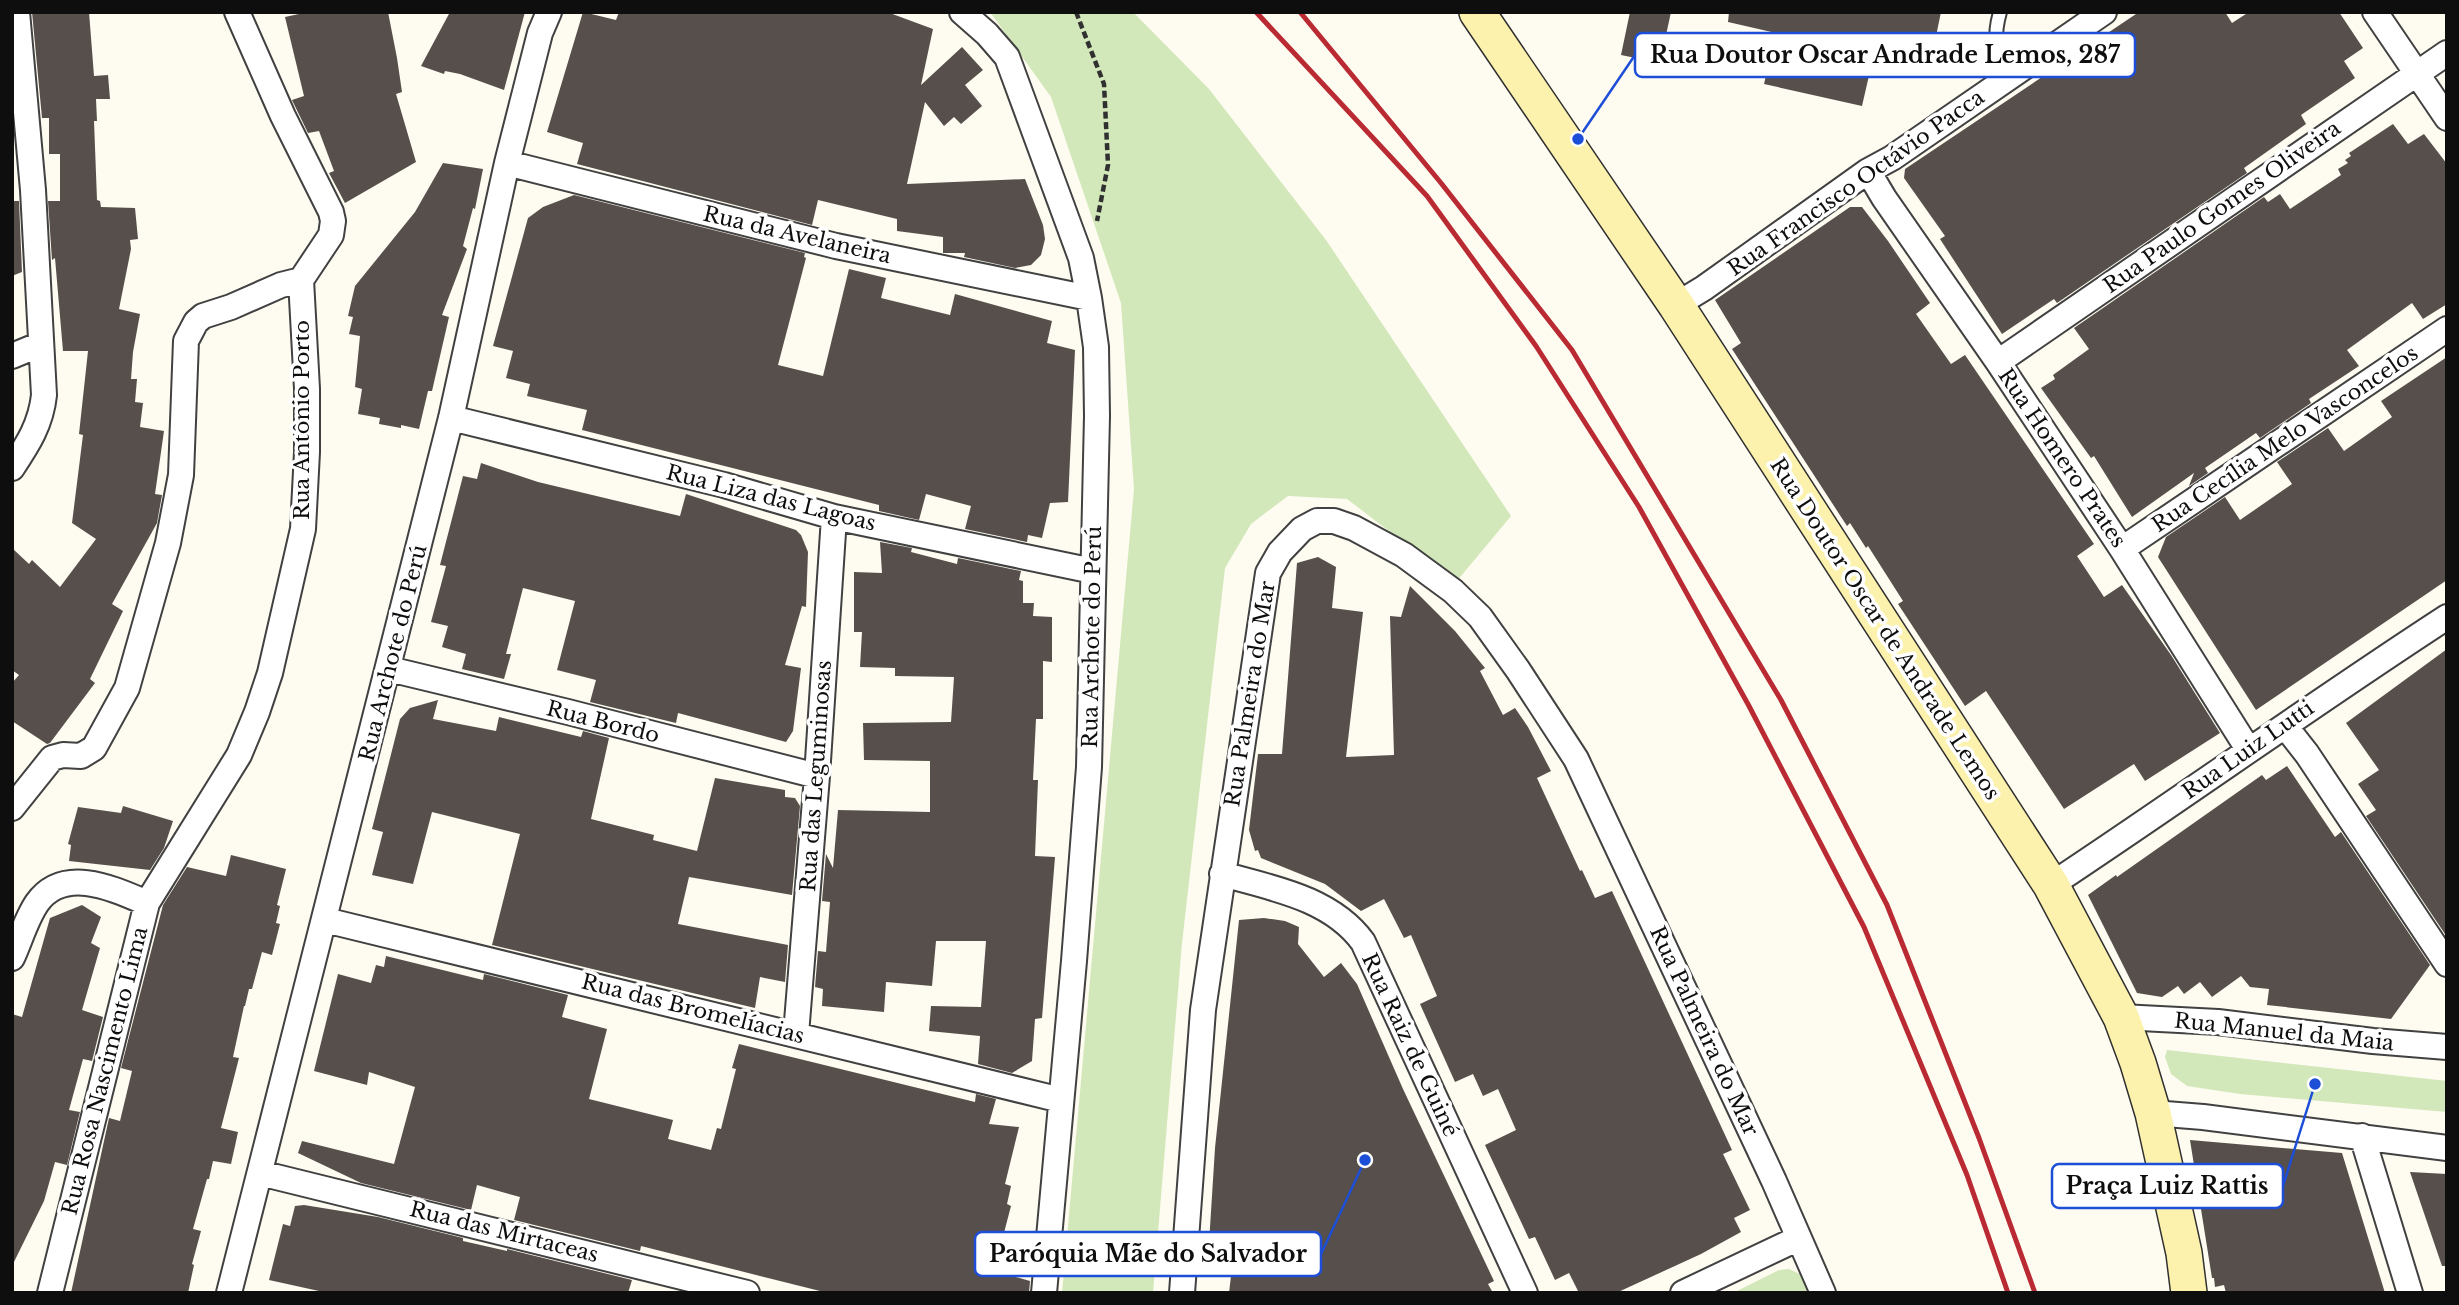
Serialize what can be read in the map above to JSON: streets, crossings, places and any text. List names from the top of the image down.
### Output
{
  "streets": {
    "street": [
      "Rua Francisco Octávio Pacca",
      "Rua Paulo Gomes Oliveira",
      "Rua da Avelaneira",
      "Rua Antônio Porto",
      "Rua Cecília Melo Vasconcelos",
      "Rua Homero Prates",
      "Rua Liza das Lagoas",
      "Rua Doutor Oscar de Andrade Lemos",
      "Rua Archote do Perú",
      "Rua Palmeira do Mar",
      "Rua Bordo",
      "Rua Luiz Lutti",
      "Rua das Leguminosas",
      "Rua das Bromelíacias",
      "Rua Manuel da Maia",
      "Rua Raiz de Guiné",
      "Rua Rosa Nascimento Lima",
      "Rua das Mirtaceas"
    ]
  },
  "crossings": [
    ["Rua Francisco Octávio Pacca", "Rua Homero Prates"],
    ["Rua Francisco Octávio Pacca", "Rua Doutor Oscar de Andrade Lemos"],
    ["Rua Paulo Gomes Oliveira", "Rua Homero Prates"],
    ["Rua da Avelaneira", "Rua Archote do Perú"],
    ["Rua Antônio Porto", "Rua Rosa Nascimento Lima"],
    ["Rua Cecília Melo Vasconcelos", "Rua Homero Prates"],
    ["Rua Homero Prates", "Rua Luiz Lutti"],
    ["Rua Liza das Lagoas", "Rua Archote do Perú"],
    ["Rua Liza das Lagoas", "Rua das Leguminosas"],
    ["Rua Doutor Oscar de Andrade Lemos", "Rua Luiz Lutti"],
    ["Rua Doutor Oscar de Andrade Lemos", "Rua Manuel da Maia"],
    ["Rua Archote do Perú", "Rua Bordo"],
    ["Rua Archote do Perú", "Rua das Bromelíacias"],
    ["Rua Archote do Perú", "Rua das Mirtaceas"],
    ["Rua Palmeira do Mar", "Rua Raiz de Guiné"],
    ["Rua Bordo", "Rua das Leguminosas"],
    ["Rua das Leguminosas", "Rua das Bromelíacias"]
  ],
  "places": ["Rua Doutor Oscar Andrade Lemos, 287", "Praça Luiz Rattis", "Paróquia Mãe do Salvador"]
}
